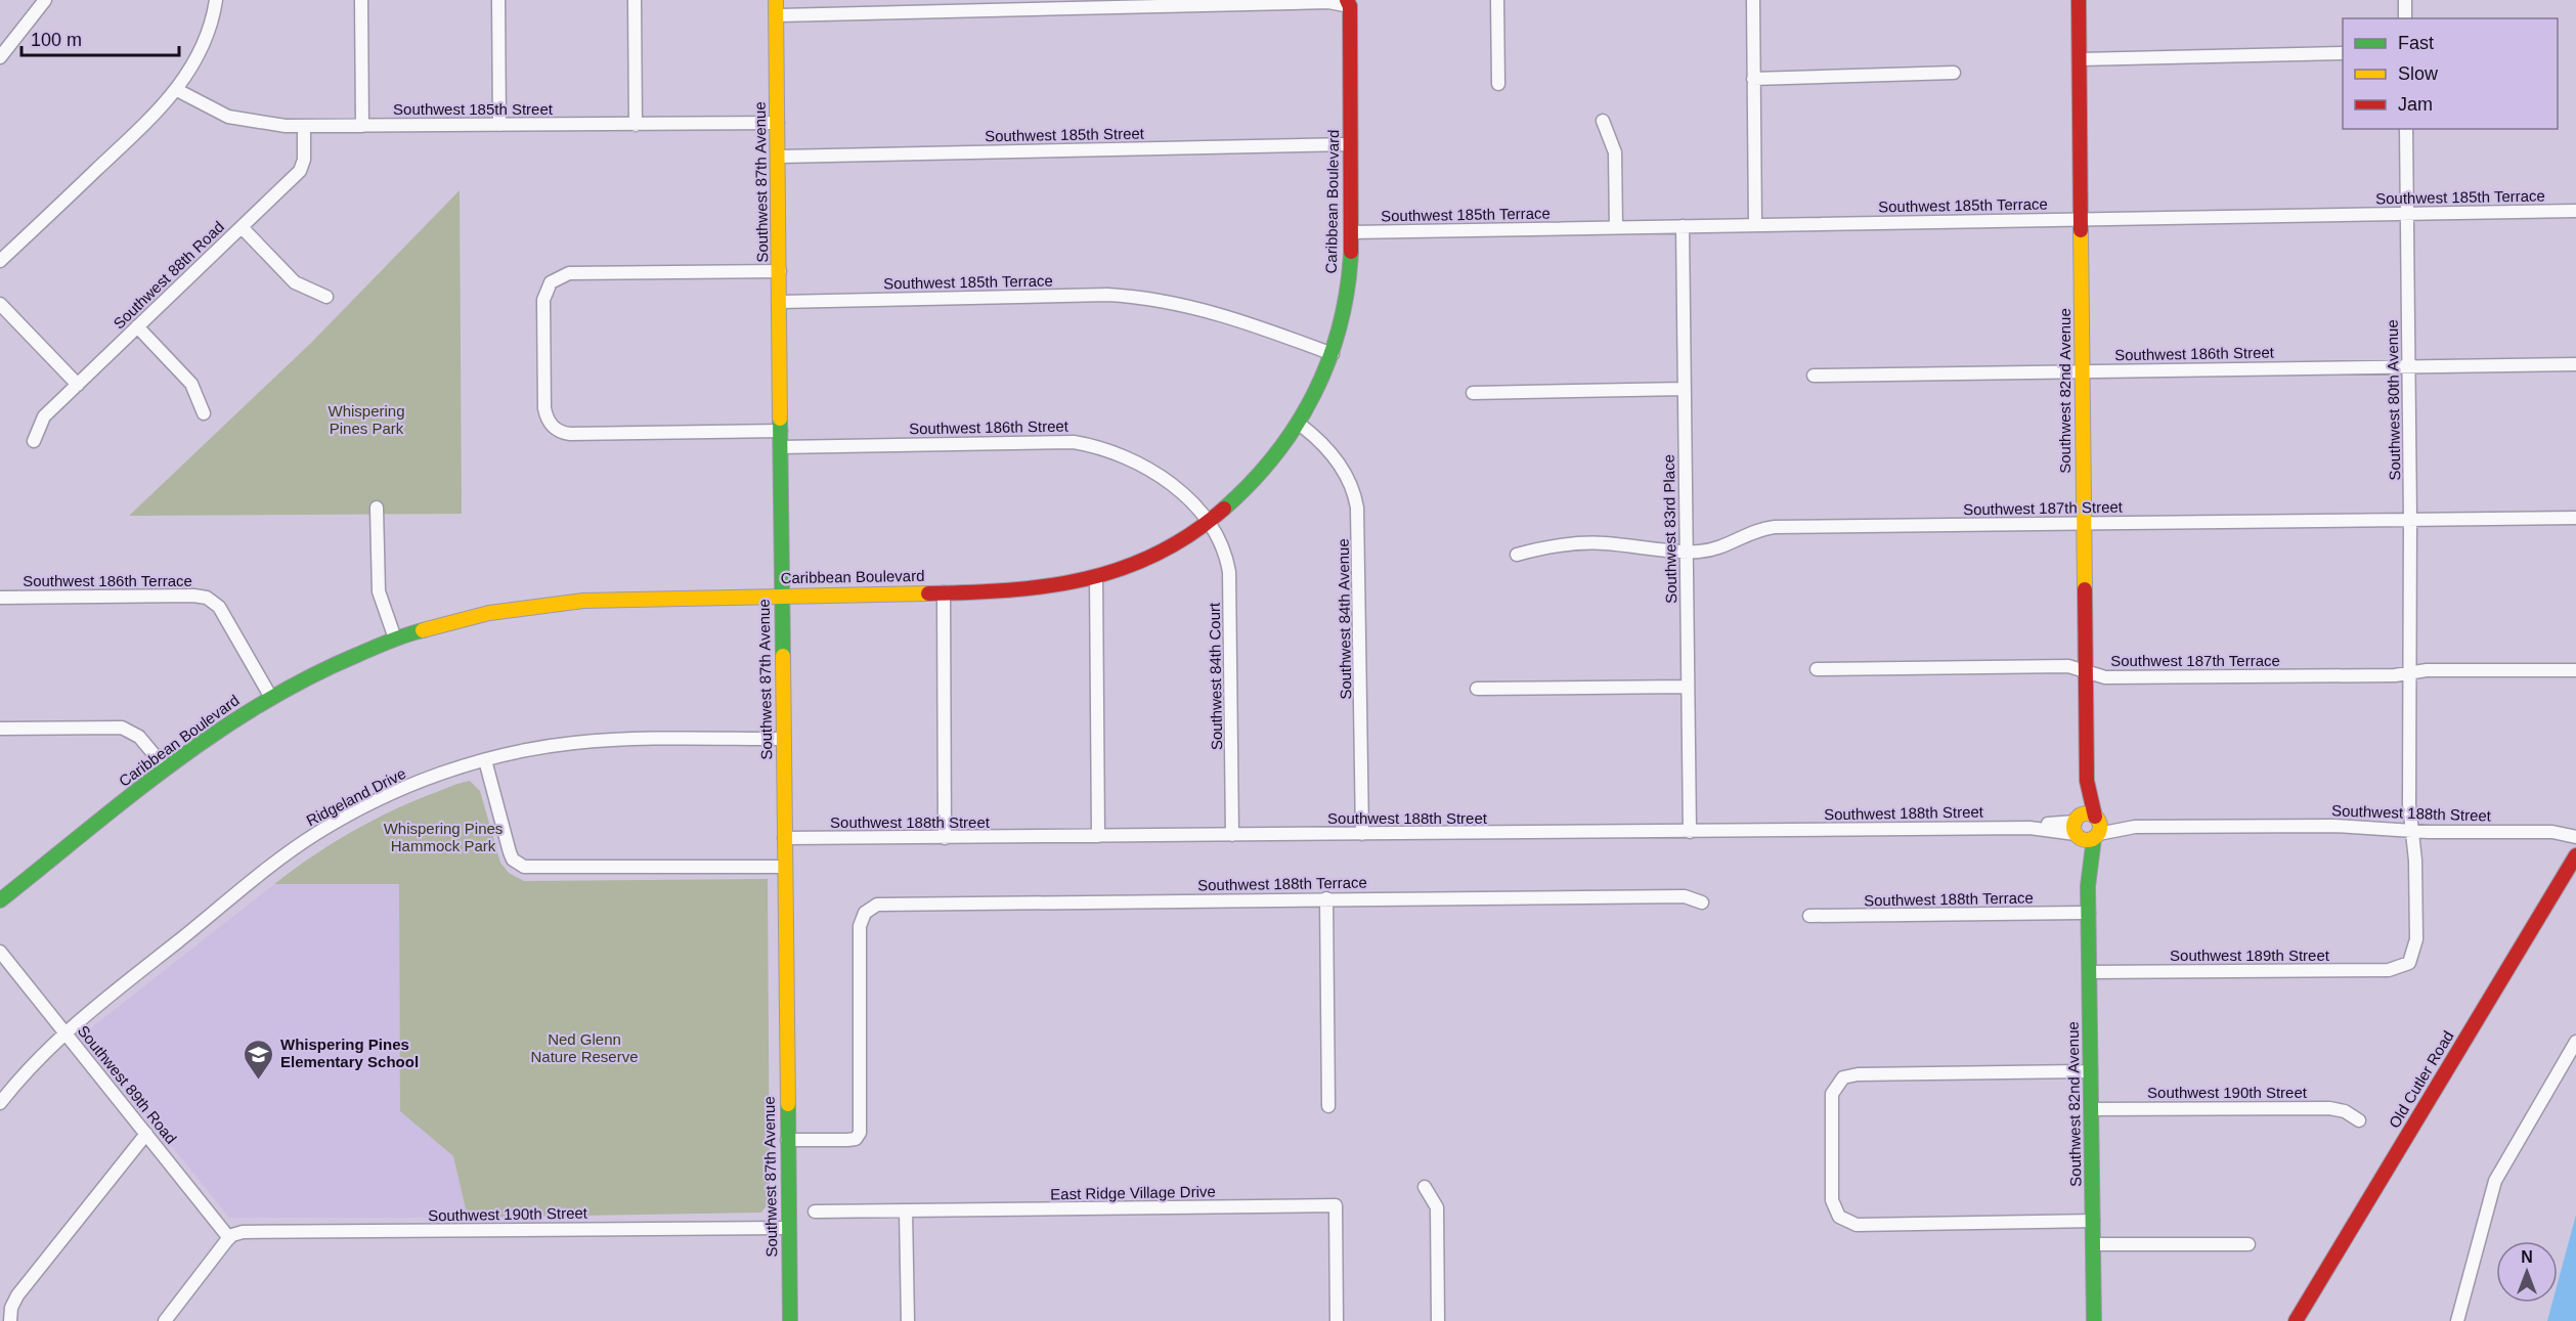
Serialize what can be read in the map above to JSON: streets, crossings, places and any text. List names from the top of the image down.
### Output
{
  "streets": {
    "street": [
      "Southwest 185th Street",
      "Southwest 87th Avenue",
      "Southwest 185th Terrace",
      "Caribbean Boulevard",
      "Southwest 88th Road",
      "Southwest 186th Street",
      "Southwest 82nd Avenue",
      "Southwest 80th Avenue",
      "Southwest 187th Street",
      "Southwest 83rd Place",
      "Southwest 186th Terrace",
      "Southwest 84th Avenue",
      "Southwest 187th Terrace",
      "Southwest 84th Court",
      "Ridgeland Drive",
      "Southwest 188th Street",
      "Southwest 188th Terrace",
      "Southwest 189th Street",
      "Old Cutler Road",
      "Southwest 89th Road",
      "Southwest 190th Street",
      "East Ridge Village Drive"
    ]
  },
  "crossings": [
    ["Southwest 185th Street", "Southwest 87th Avenue"],
    ["Southwest 185th Street", "Caribbean Boulevard"],
    ["Southwest 185th Street", "Southwest 88th Road"],
    ["Southwest 87th Avenue", "Southwest 185th Terrace"],
    ["Southwest 87th Avenue", "Caribbean Boulevard"],
    ["Southwest 87th Avenue", "Southwest 186th Street"],
    ["Southwest 87th Avenue", "Ridgeland Drive"],
    ["Southwest 87th Avenue", "Southwest 188th Street"],
    ["Southwest 87th Avenue", "Southwest 188th Terrace"],
    ["Southwest 87th Avenue", "Southwest 190th Street"],
    ["Southwest 185th Terrace", "Caribbean Boulevard"],
    ["Southwest 185th Terrace", "Southwest 82nd Avenue"],
    ["Southwest 185th Terrace", "Southwest 80th Avenue"],
    ["Southwest 185th Terrace", "Southwest 83rd Place"],
    ["Caribbean Boulevard", "Southwest 186th Street"],
    ["Caribbean Boulevard", "Southwest 186th Terrace"],
    ["Caribbean Boulevard", "Southwest 84th Avenue"],
    ["Caribbean Boulevard", "Southwest 84th Court"],
    ["Southwest 186th Street", "Southwest 82nd Avenue"],
    ["Southwest 186th Street", "Southwest 80th Avenue"],
    ["Southwest 186th Street", "Southwest 84th Court"],
    ["Southwest 82nd Avenue", "Southwest 187th Street"],
    ["Southwest 82nd Avenue", "Southwest 187th Terrace"],
    ["Southwest 82nd Avenue", "Southwest 188th Street"],
    ["Southwest 82nd Avenue", "Southwest 188th Terrace"],
    ["Southwest 82nd Avenue", "Southwest 189th Street"],
    ["Southwest 82nd Avenue", "Southwest 190th Street"],
    ["Southwest 80th Avenue", "Southwest 187th Street"],
    ["Southwest 80th Avenue", "Southwest 187th Terrace"],
    ["Southwest 80th Avenue", "Southwest 188th Street"],
    ["Southwest 80th Avenue", "Southwest 189th Street"],
    ["Southwest 187th Street", "Southwest 83rd Place"],
    ["Southwest 83rd Place", "Southwest 188th Street"],
    ["Southwest 84th Avenue", "Southwest 188th Street"],
    ["Southwest 84th Court", "Southwest 188th Street"],
    ["Ridgeland Drive", "Southwest 89th Road"],
    ["Southwest 188th Street", "Southwest 189th Street"],
    ["Southwest 89th Road", "Southwest 190th Street"]
  ],
  "parks": ["Whispering Pines Park", "Whispering Pines Hammock Park", "Ned Glenn Nature Reserve"],
  "places": {
    "school or university": ["Whispering Pines Elementary School"]
  },
  "legend": ["Fast", "Slow", "Jam"],
  "scale_bar": "100 m",
  "north": "top"
}
